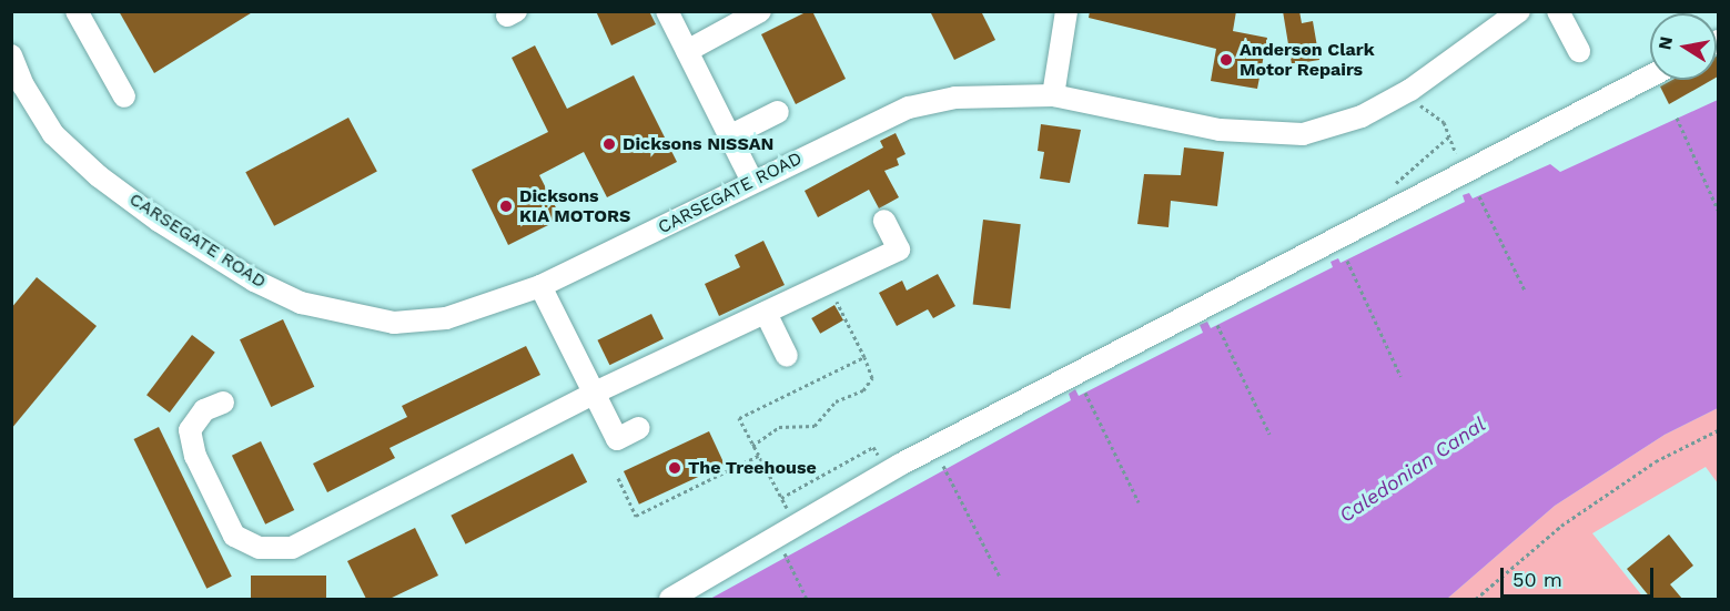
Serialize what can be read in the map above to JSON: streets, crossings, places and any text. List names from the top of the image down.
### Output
{
  "streets": {
    "street": ["CARSEGATE ROAD"]
  },
  "water": ["Caledonian Canal"],
  "places": [
    "Anderson Clark Motor Repairs",
    "Dicksons NISSAN",
    "Dicksons KIA MOTORS",
    "The Treehouse"
  ],
  "scale_bar": "50 m",
  "north": "left"
}
